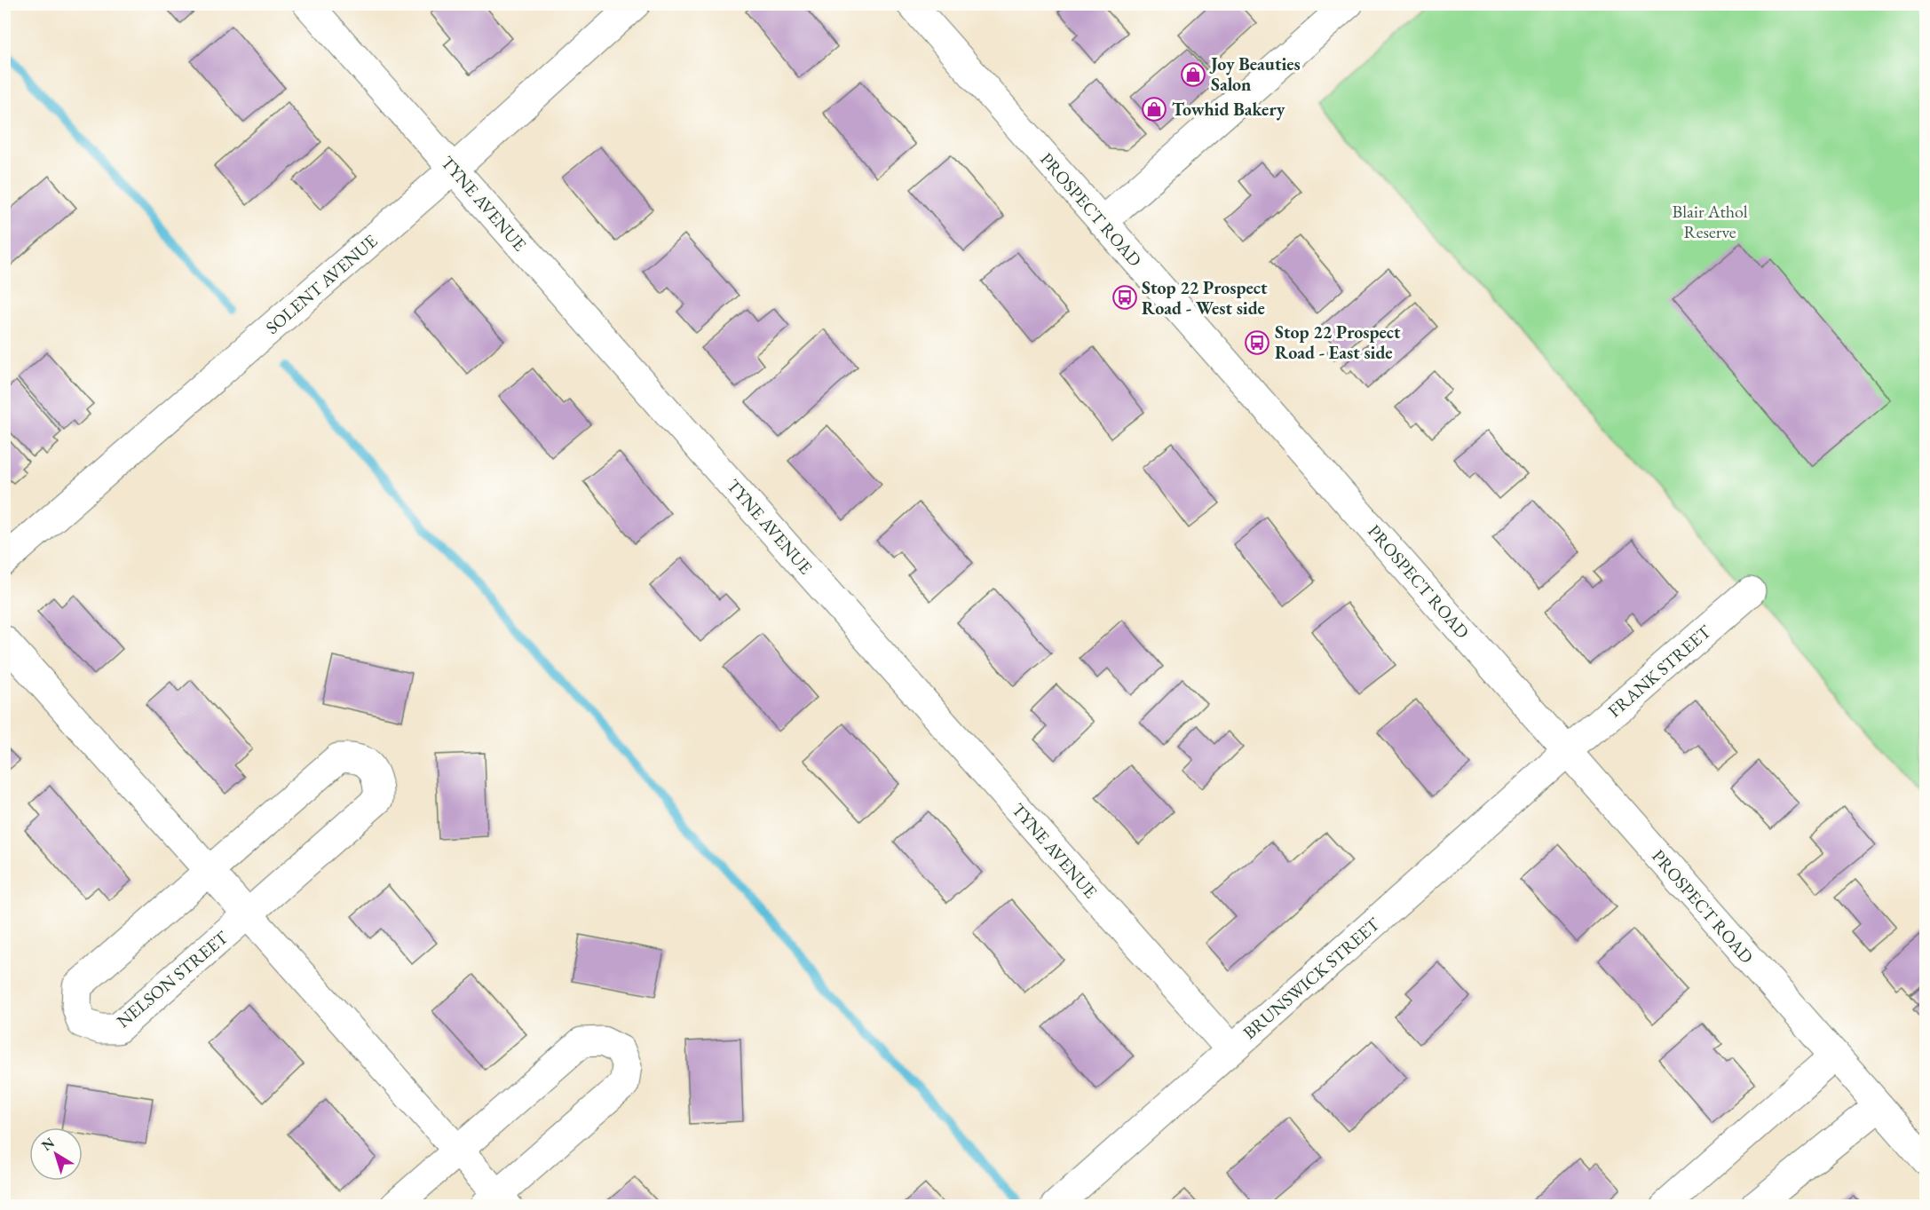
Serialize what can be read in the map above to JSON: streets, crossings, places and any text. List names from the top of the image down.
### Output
{
  "streets": {
    "street": [
      "TYNE AVENUE",
      "PROSPECT ROAD",
      "SOLENT AVENUE",
      "FRANK STREET",
      "BRUNSWICK STREET",
      "NELSON STREET"
    ]
  },
  "crossings": [
    ["TYNE AVENUE", "SOLENT AVENUE"],
    ["TYNE AVENUE", "BRUNSWICK STREET"],
    ["PROSPECT ROAD", "FRANK STREET"],
    ["PROSPECT ROAD", "BRUNSWICK STREET"],
    ["FRANK STREET", "BRUNSWICK STREET"]
  ],
  "parks": ["Blair Athol Reserve"],
  "places": {
    "shop": ["Joy Beauties Salon", "Towhid Bakery"],
    "bus stop": ["Stop 22 Prospect Road - West side", "Stop 22 Prospect Road - East side"]
  },
  "north": "top left"
}
